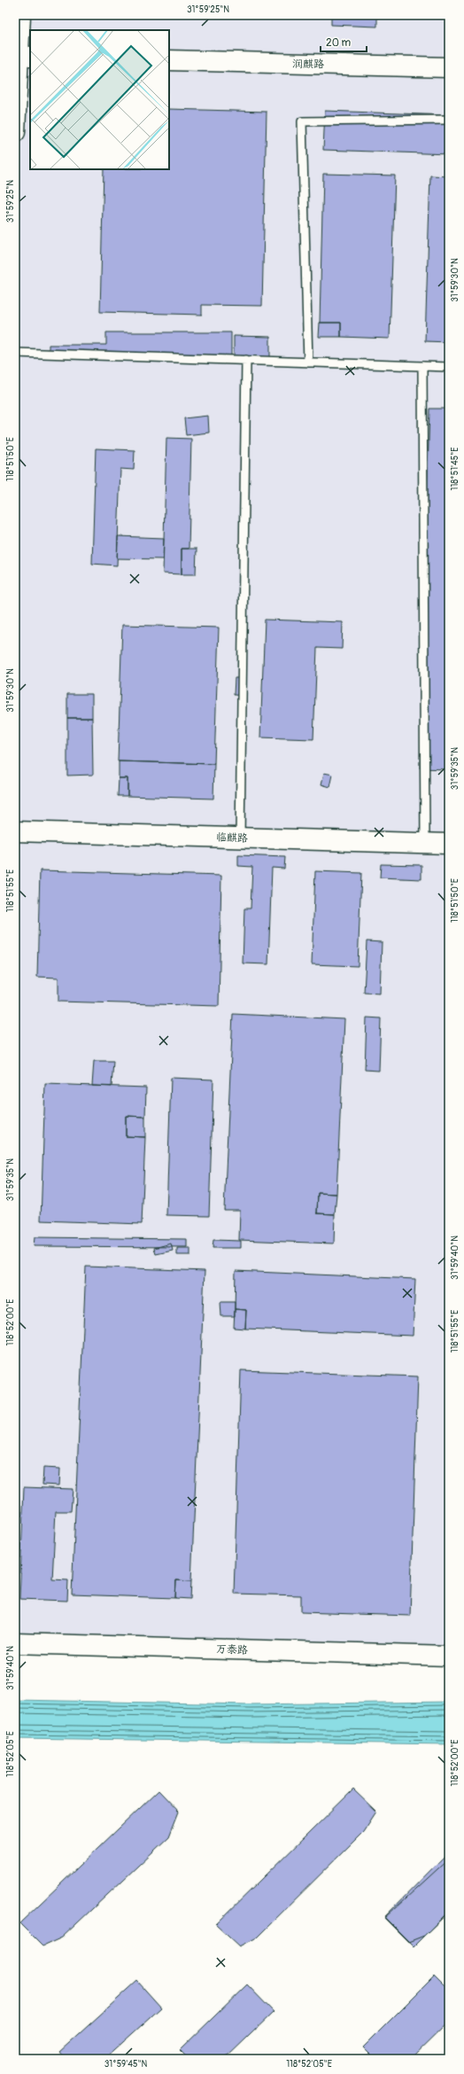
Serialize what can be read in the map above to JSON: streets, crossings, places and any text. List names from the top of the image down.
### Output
{
  "streets": {
    "street": ["润麒路", "临麒路", "万泰路"]
  },
  "scale_bar": "20 m",
  "coordinates": [
    "31°59'25\"N",
    "31°59'30\"N",
    "118°51'50\"E",
    "118°51'45\"E",
    "31°59'35\"N",
    "118°51'55\"E",
    "31°59'40\"N",
    "118°52'00\"E",
    "118°52'05\"E",
    "31°59'45\"N"
  ]
}
